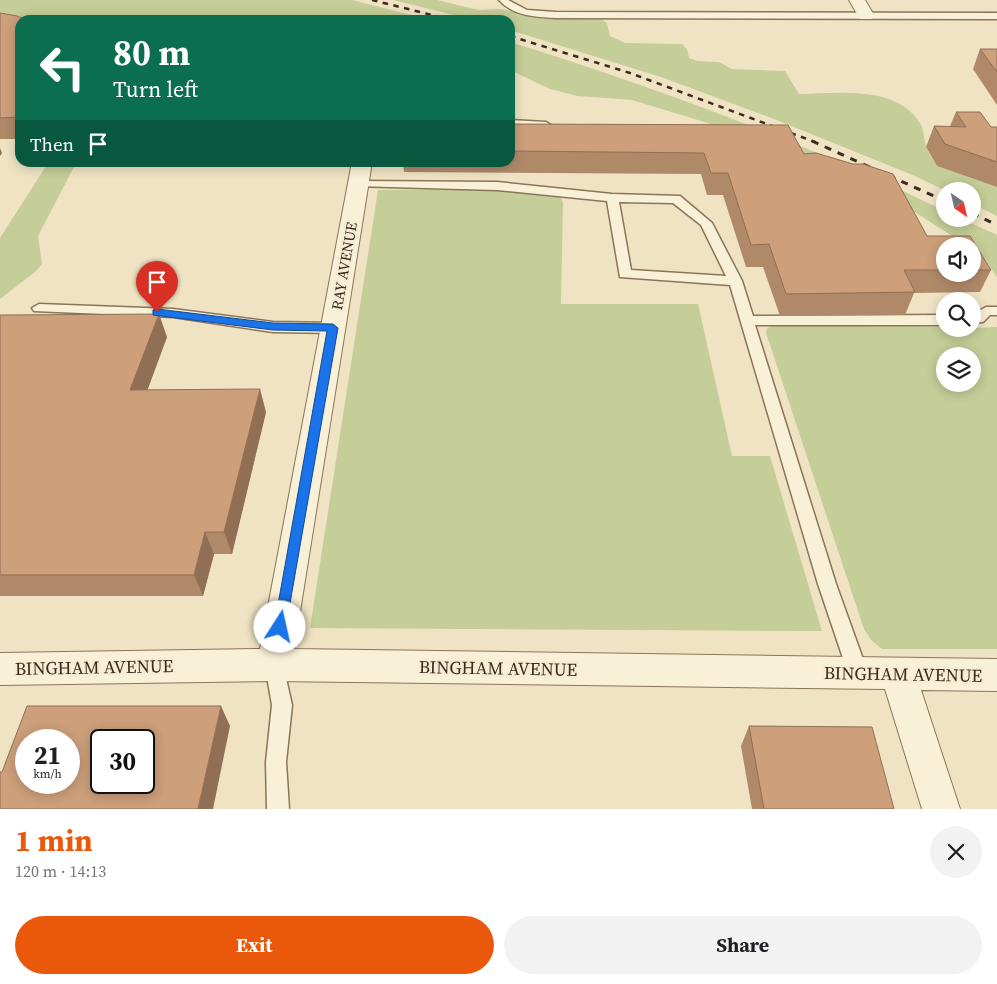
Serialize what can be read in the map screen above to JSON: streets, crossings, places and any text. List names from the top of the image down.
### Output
{
  "streets": {
    "street": ["RAY AVENUE", "BINGHAM AVENUE"]
  },
  "crossings": [
    ["RAY AVENUE", "BINGHAM AVENUE"]
  ],
  "north": "bottom right",
  "page": {
    "turn": ["80 m", "Turn left"],
    "then": "Then",
    "speed": "21 km/h",
    "limit": "30",
    "heading": ["1 min", "120 m · 14:13"],
    "buttons": ["Exit", "Share"]
  }
}
